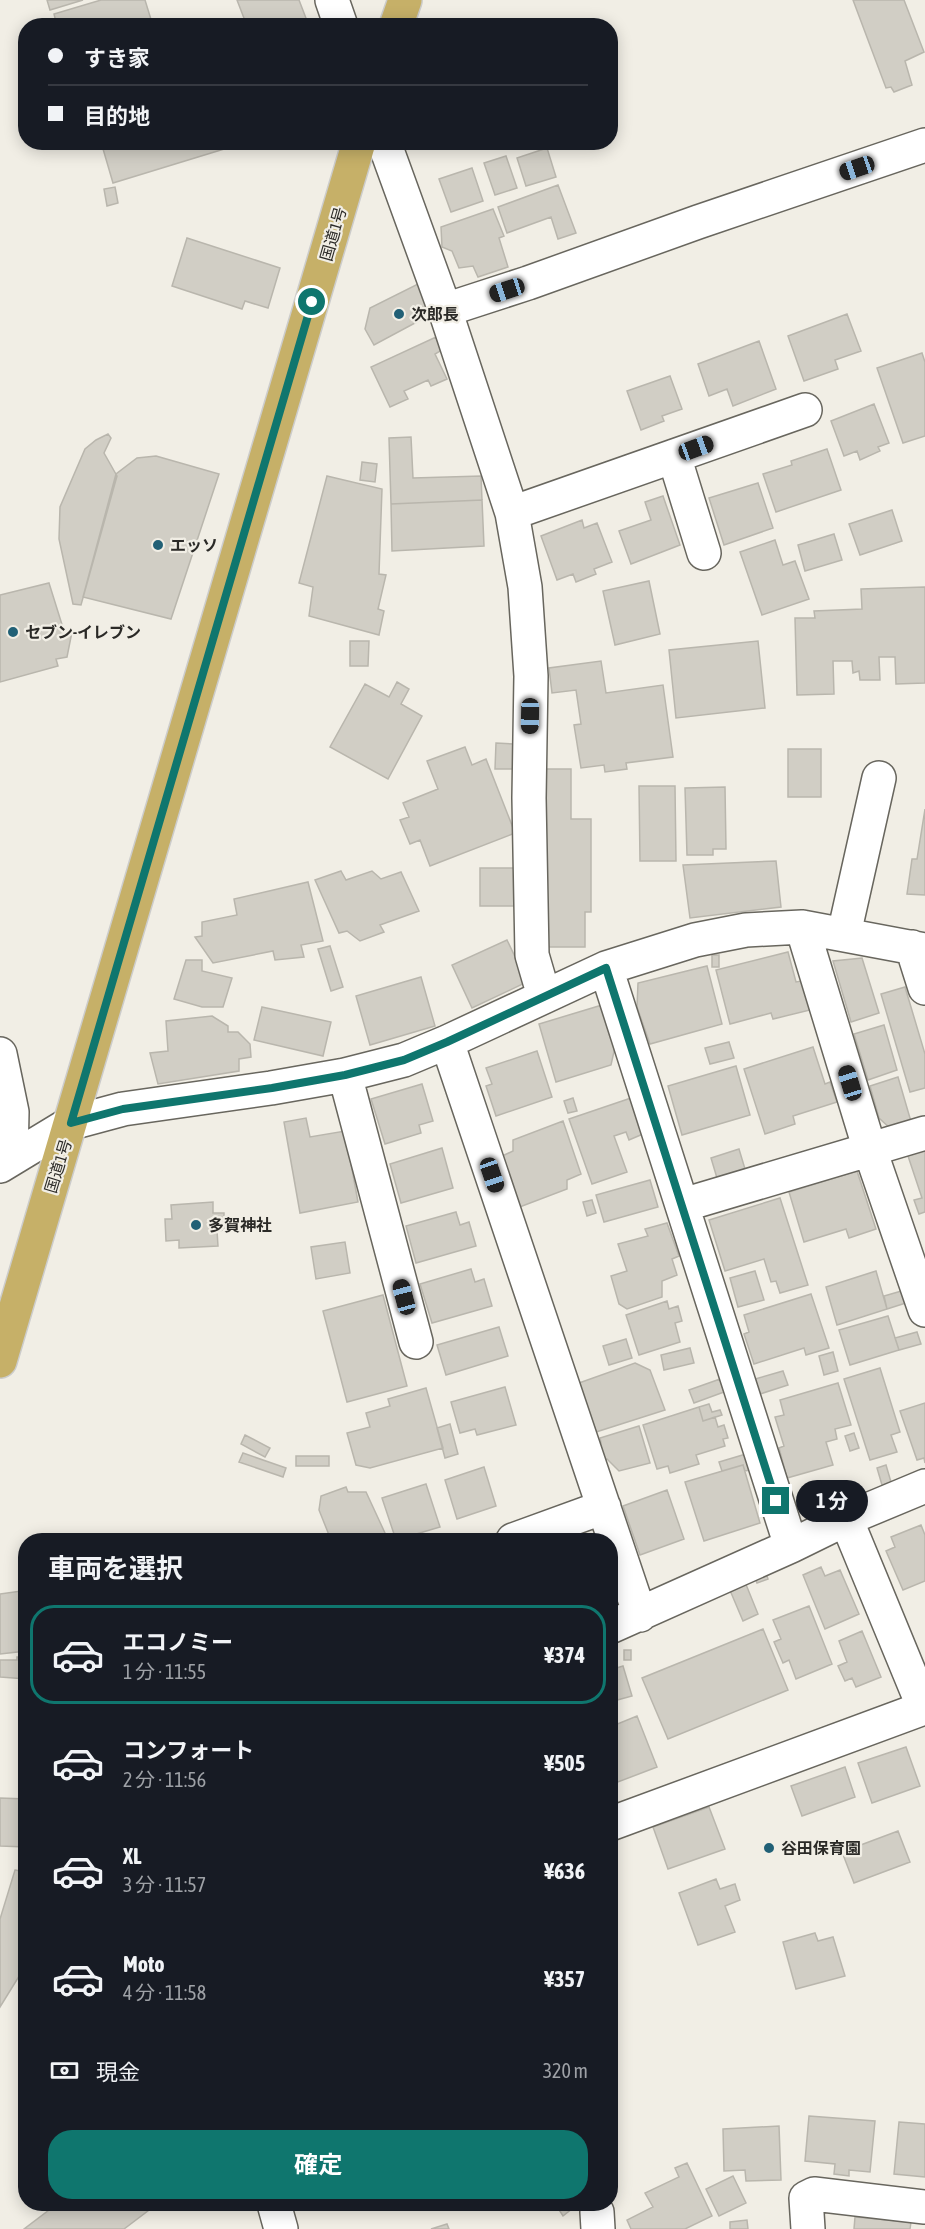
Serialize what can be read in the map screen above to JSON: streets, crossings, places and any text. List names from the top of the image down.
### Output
{
  "streets": {
    "highway": ["国道1号"]
  },
  "places": [
    "次郎長",
    "エッソ",
    "セブン-イレブン",
    "多賀神社",
    "谷田保育園"
  ],
  "page": {
    "banner": ["すき家", "目的地"],
    "bubble": "1 分",
    "heading": "車両を選択",
    "list": [
      {
        "name": "エコノミー",
        "note": "1 分 · 11:55",
        "value": "¥374"
      },
      {
        "name": "コンフォート",
        "note": "2 分 · 11:56",
        "value": "¥505"
      },
      {
        "name": "XL",
        "note": "3 分 · 11:57",
        "value": "¥636"
      },
      {
        "name": "Moto",
        "note": "4 分 · 11:58",
        "value": "¥357"
      }
    ],
    "pay": ["現金", "320 m"],
    "buttons": "確定"
  }
}
